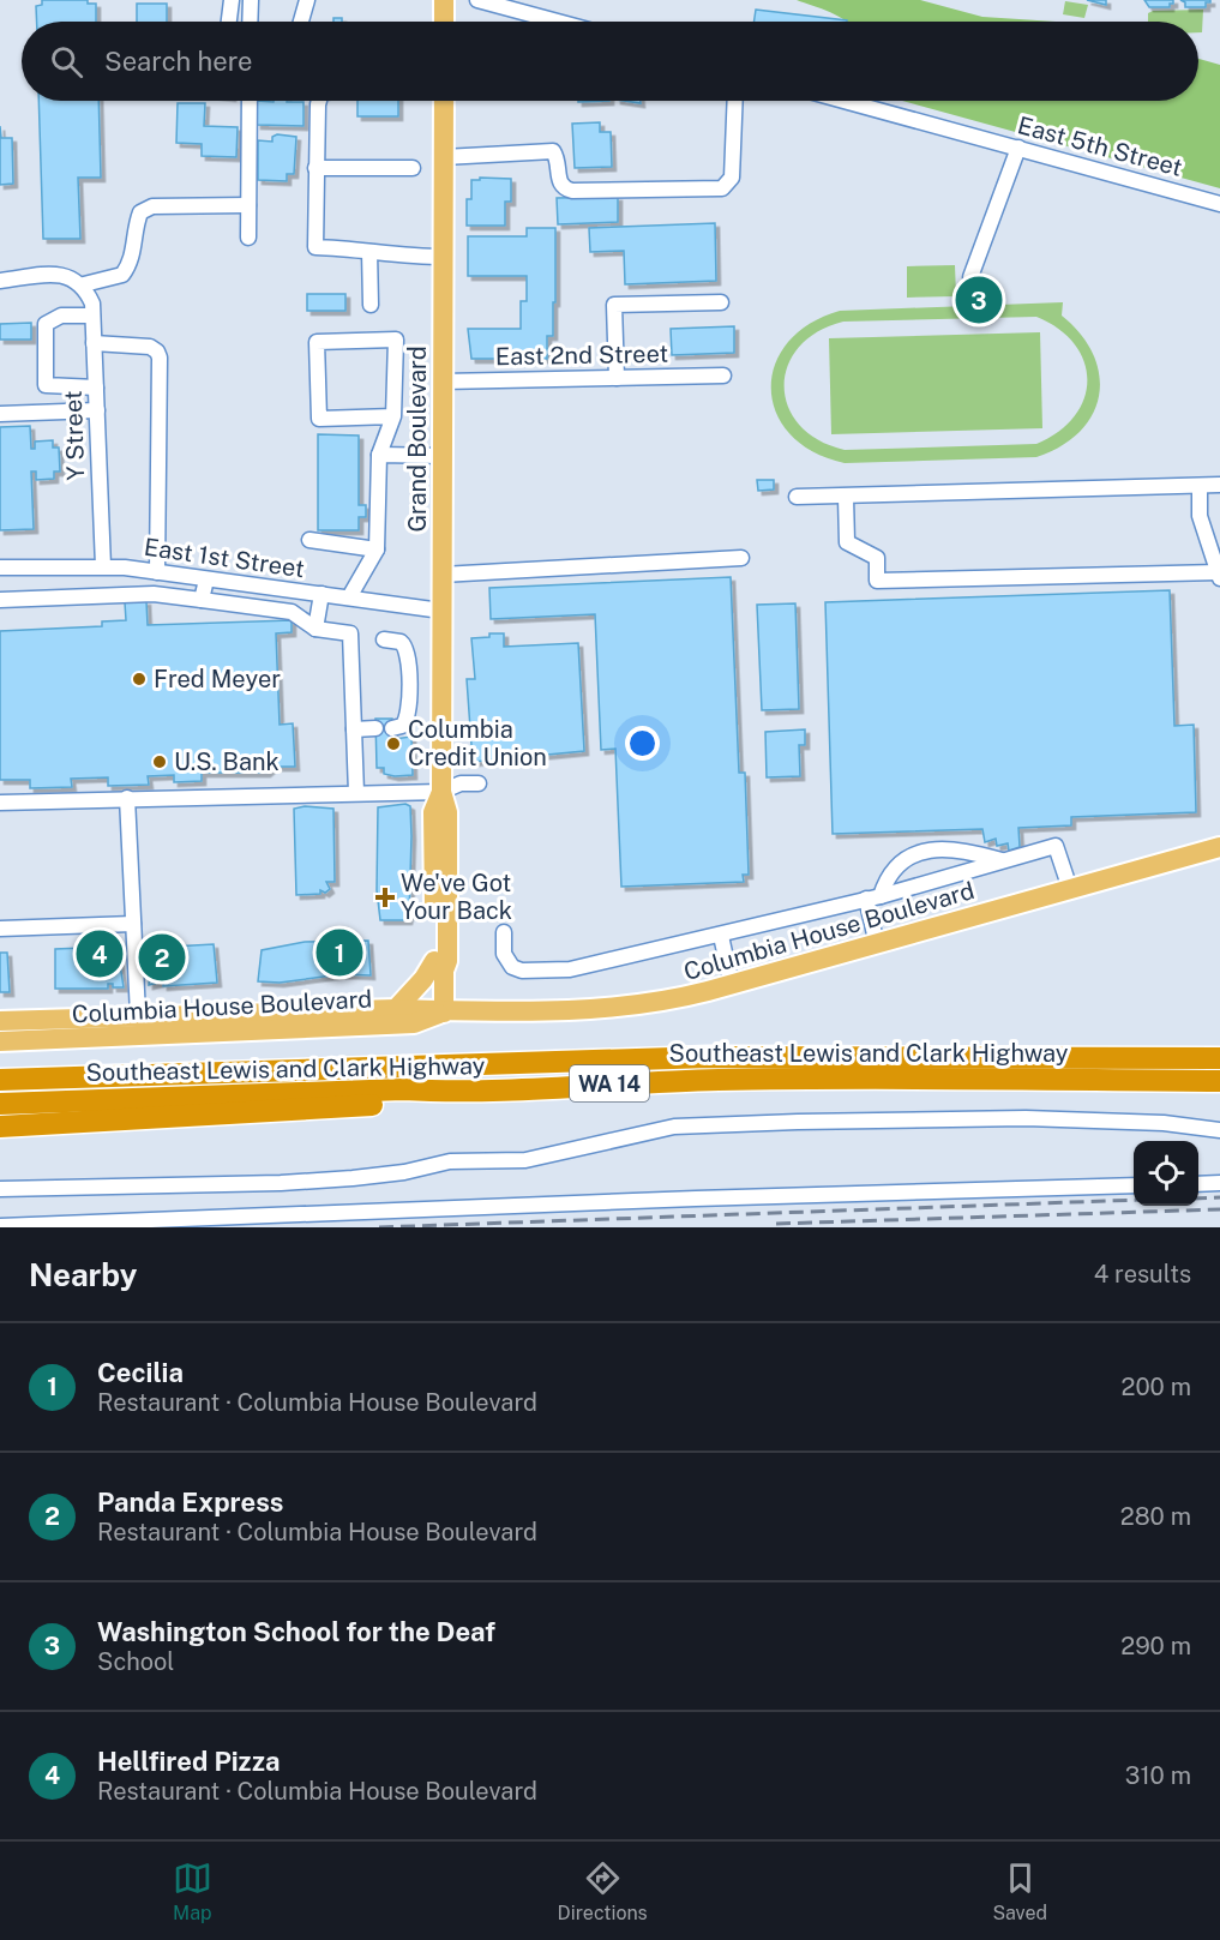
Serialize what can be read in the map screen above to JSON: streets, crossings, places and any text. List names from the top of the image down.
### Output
{
  "streets": {
    "highway": ["Southeast Lewis and Clark Highway", "WA 14"],
    "main road": ["Grand Boulevard", "Columbia House Boulevard"],
    "street": [
      "East 5th Street",
      "East 2nd Street",
      "Y Street",
      "East 1st Street"
    ]
  },
  "crossings": [
    ["East 2nd Street", "Grand Boulevard"],
    ["Y Street", "East 1st Street"],
    ["Grand Boulevard", "East 1st Street"],
    ["Grand Boulevard", "Columbia House Boulevard"]
  ],
  "places": {
    "other": ["Fred Meyer", "Columbia Credit Union", "U.S. Bank"],
    "health": ["We've Got Your Back"]
  },
  "page": {
    "search": "Search here",
    "pins": [
      "3",
      "1",
      "4",
      "2"
    ],
    "heading": ["Nearby", "4 results"],
    "list": [
      {
        "mark": "1",
        "name": "Cecilia",
        "note": "Restaurant · Columbia House Boulevard",
        "value": "200 m"
      },
      {
        "mark": "2",
        "name": "Panda Express",
        "note": "Restaurant · Columbia House Boulevard",
        "value": "280 m"
      },
      {
        "mark": "3",
        "name": "Washington School for the Deaf",
        "note": "School",
        "value": "290 m"
      },
      {
        "mark": "4",
        "name": "Hellfired Pizza",
        "note": "Restaurant · Columbia House Boulevard",
        "value": "310 m"
      }
    ],
    "nav": ["Map", "Directions", "Saved"]
  }
}
